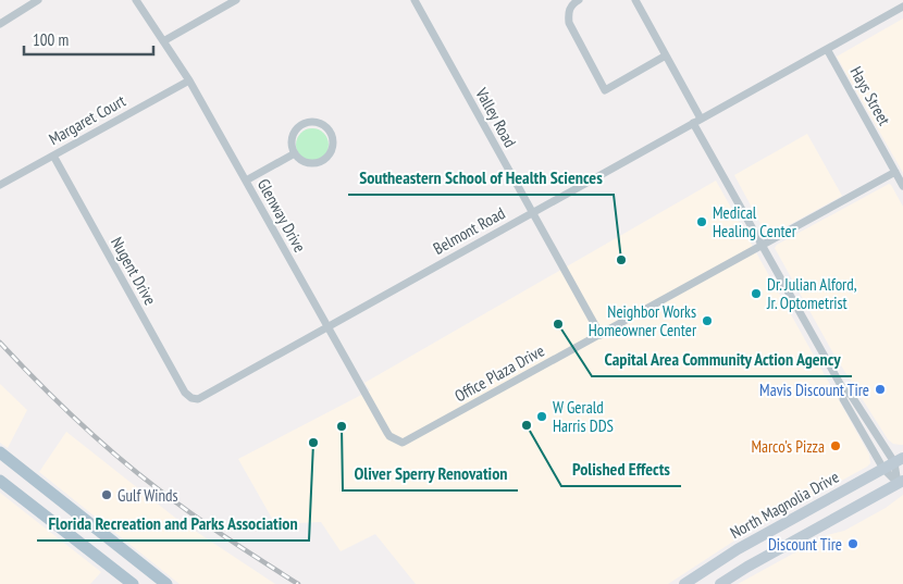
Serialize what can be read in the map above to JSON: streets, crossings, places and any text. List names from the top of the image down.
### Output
{
  "streets": {
    "main road": ["North Magnolia Drive"],
    "street": [
      "Hays Street",
      "Valley Road",
      "Margaret Court",
      "Glenway Drive",
      "Belmont Road",
      "Nugent Drive",
      "Office Plaza Drive"
    ]
  },
  "crossings": [
    ["Hays Street", "Belmont Road"],
    ["Hays Street", "Office Plaza Drive"],
    ["Valley Road", "Belmont Road"],
    ["Valley Road", "Office Plaza Drive"],
    ["Margaret Court", "Glenway Drive"],
    ["Margaret Court", "Nugent Drive"],
    ["Glenway Drive", "Belmont Road"],
    ["Glenway Drive", "Office Plaza Drive"],
    ["Belmont Road", "Nugent Drive"]
  ],
  "places": [
    "Medical Healing Center",
    "Southeastern School of Health Sciences",
    "Dr. Julian Alford, Jr. Optometrist",
    "Neighbor Works Homeowner Center",
    "Capital Area Community Action Agency",
    "Mavis Discount Tire",
    "W Gerald Harris DDS",
    "Polished Effects",
    "Oliver Sperry Renovation",
    "Florida Recreation and Parks Association",
    "Marco's Pizza",
    "Gulf Winds",
    "Discount Tire"
  ],
  "scale_bar": "100 m"
}
